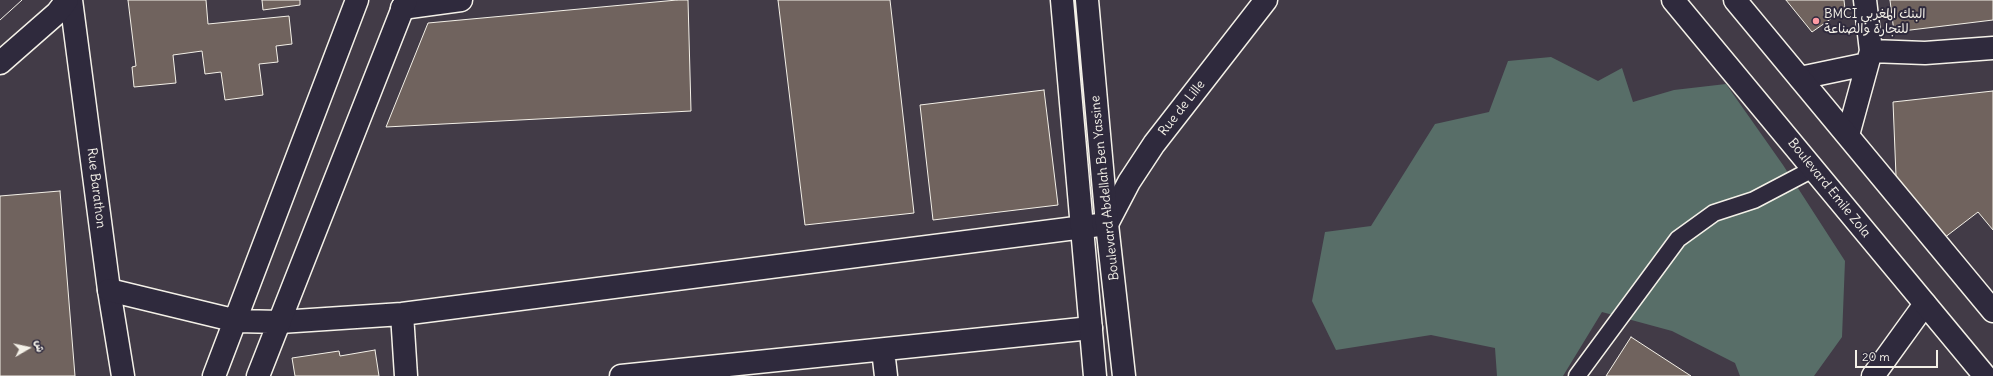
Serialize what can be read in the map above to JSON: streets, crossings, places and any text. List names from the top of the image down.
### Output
{
  "streets": {
    "street": [
      "Rue de Lille",
      "Rue Barathon",
      "Boulevard Abdellah Ben Yassine",
      "Boulevard Emile Zola"
    ]
  },
  "crossings": [
    ["Rue de Lille", "Boulevard Abdellah Ben Yassine"]
  ],
  "places": ["BMCI البنك المغربي للتجارة والصناعة"],
  "scale_bar": "20 m",
  "north": "right"
}
